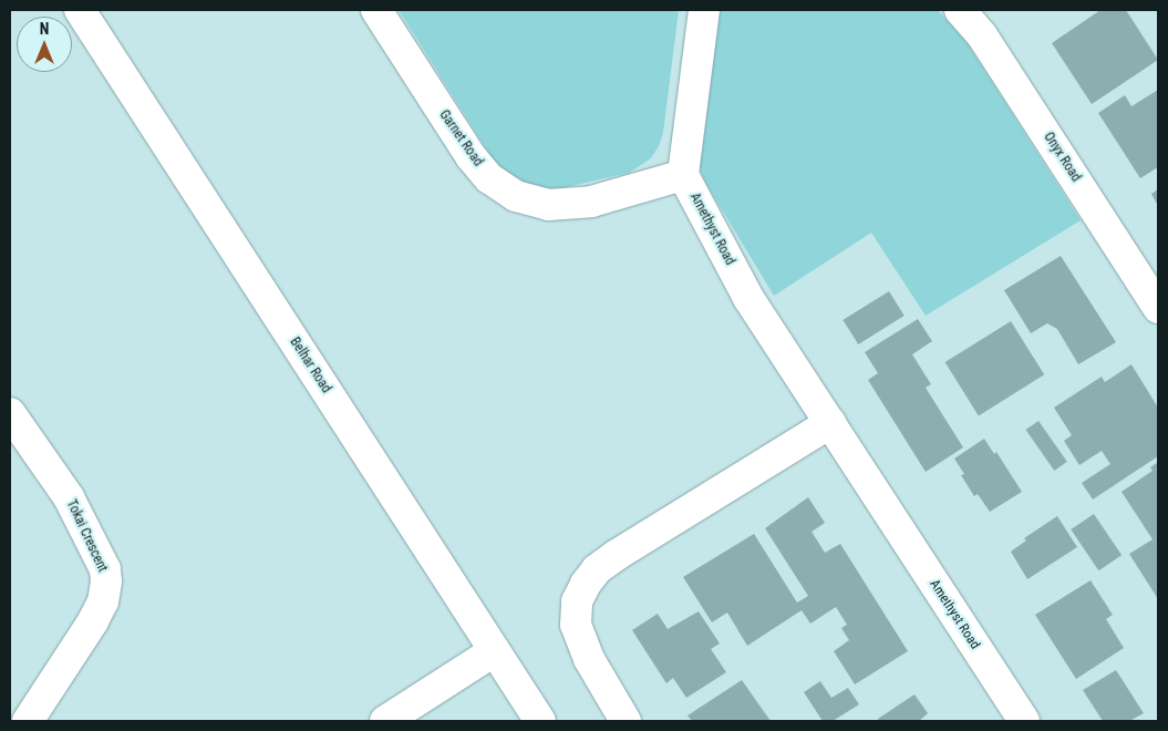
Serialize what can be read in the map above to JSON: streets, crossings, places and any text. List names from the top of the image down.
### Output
{
  "streets": {
    "street": [
      "Garnet Road",
      "Onyx Road",
      "Amethyst Road",
      "Belhar Road",
      "Tokai Crescent"
    ]
  },
  "crossings": [
    ["Garnet Road", "Amethyst Road"]
  ],
  "north": "top"
}
